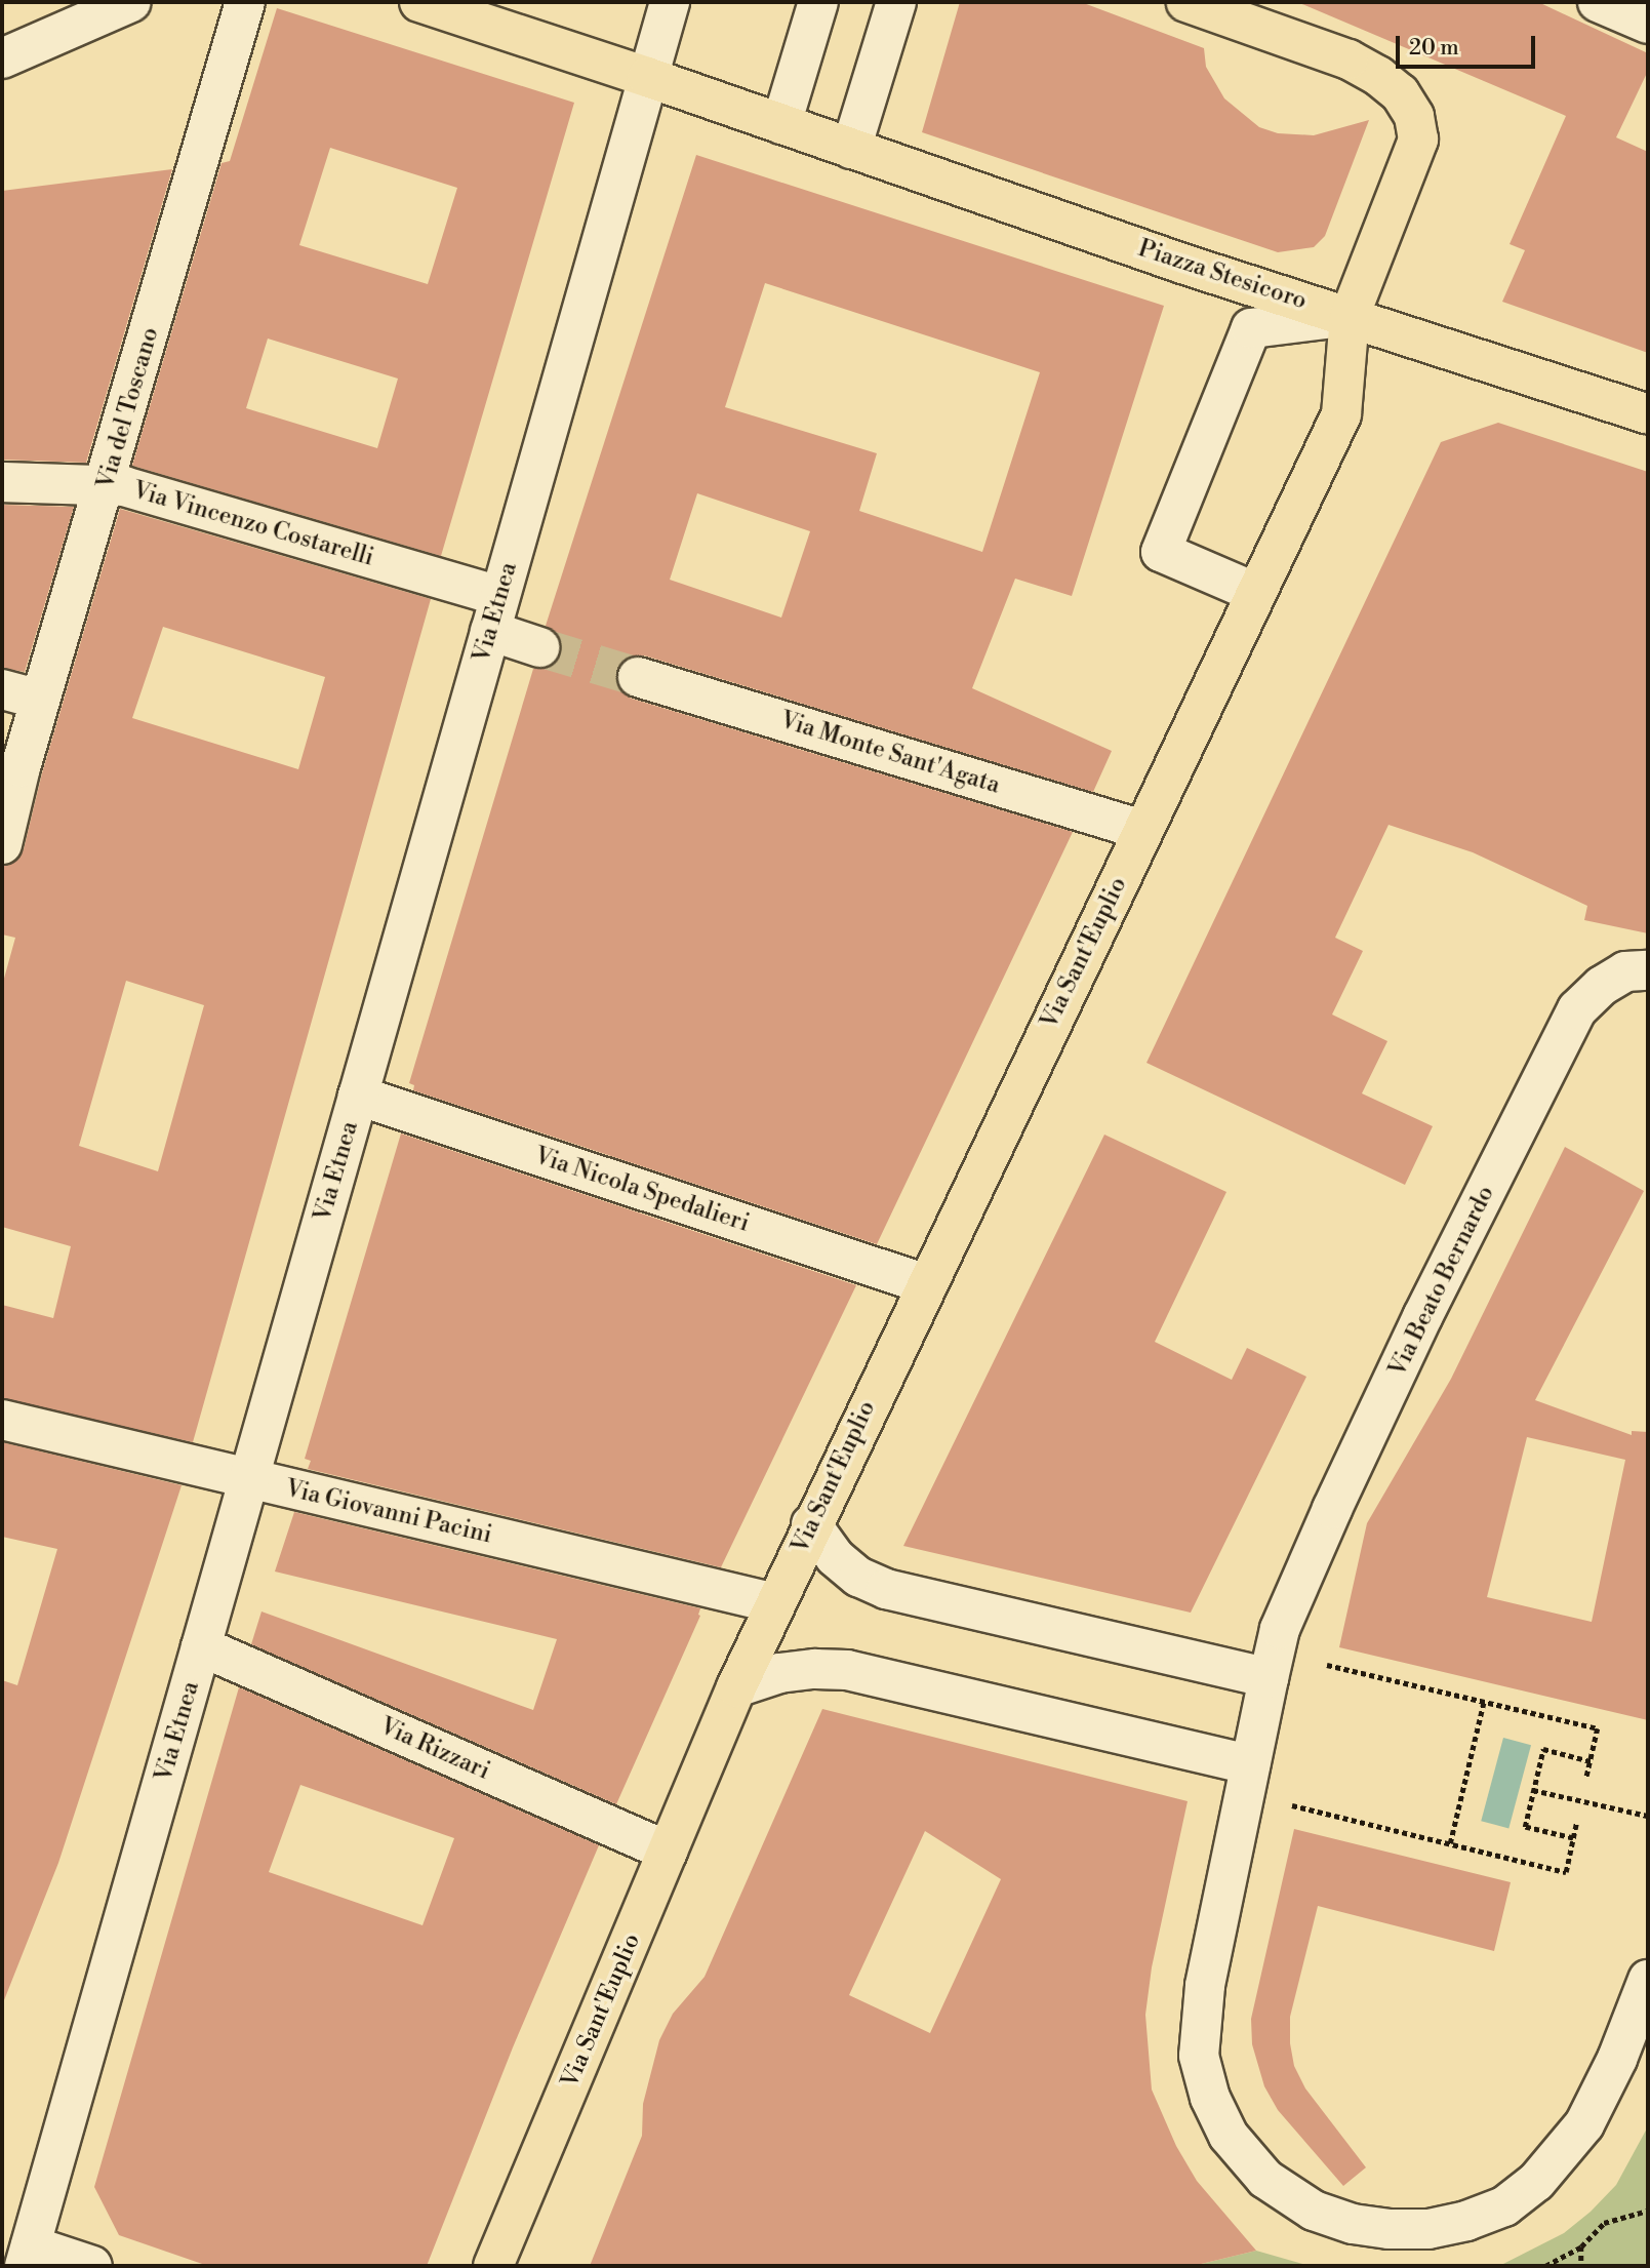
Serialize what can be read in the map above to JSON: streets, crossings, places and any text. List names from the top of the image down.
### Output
{
  "streets": {
    "main road": ["Piazza Stesicoro", "Via Sant'Euplio"],
    "street": [
      "Via del Toscano",
      "Via Vincenzo Costarelli",
      "Via Etnea",
      "Via Monte Sant'Agata",
      "Via Nicola Spedalieri",
      "Via Beato Bernardo",
      "Via Giovanni Pacini",
      "Via Rizzari"
    ]
  },
  "crossings": [
    ["Piazza Stesicoro", "Via Etnea"],
    ["Piazza Stesicoro", "Via Sant'Euplio"],
    ["Via del Toscano", "Via Vincenzo Costarelli"],
    ["Via Vincenzo Costarelli", "Via Etnea"],
    ["Via Etnea", "Via Nicola Spedalieri"],
    ["Via Etnea", "Via Giovanni Pacini"],
    ["Via Etnea", "Via Rizzari"],
    ["Via Monte Sant'Agata", "Via Sant'Euplio"],
    ["Via Sant'Euplio", "Via Nicola Spedalieri"],
    ["Via Sant'Euplio", "Via Giovanni Pacini"],
    ["Via Sant'Euplio", "Via Rizzari"]
  ],
  "scale_bar": "20 m"
}
